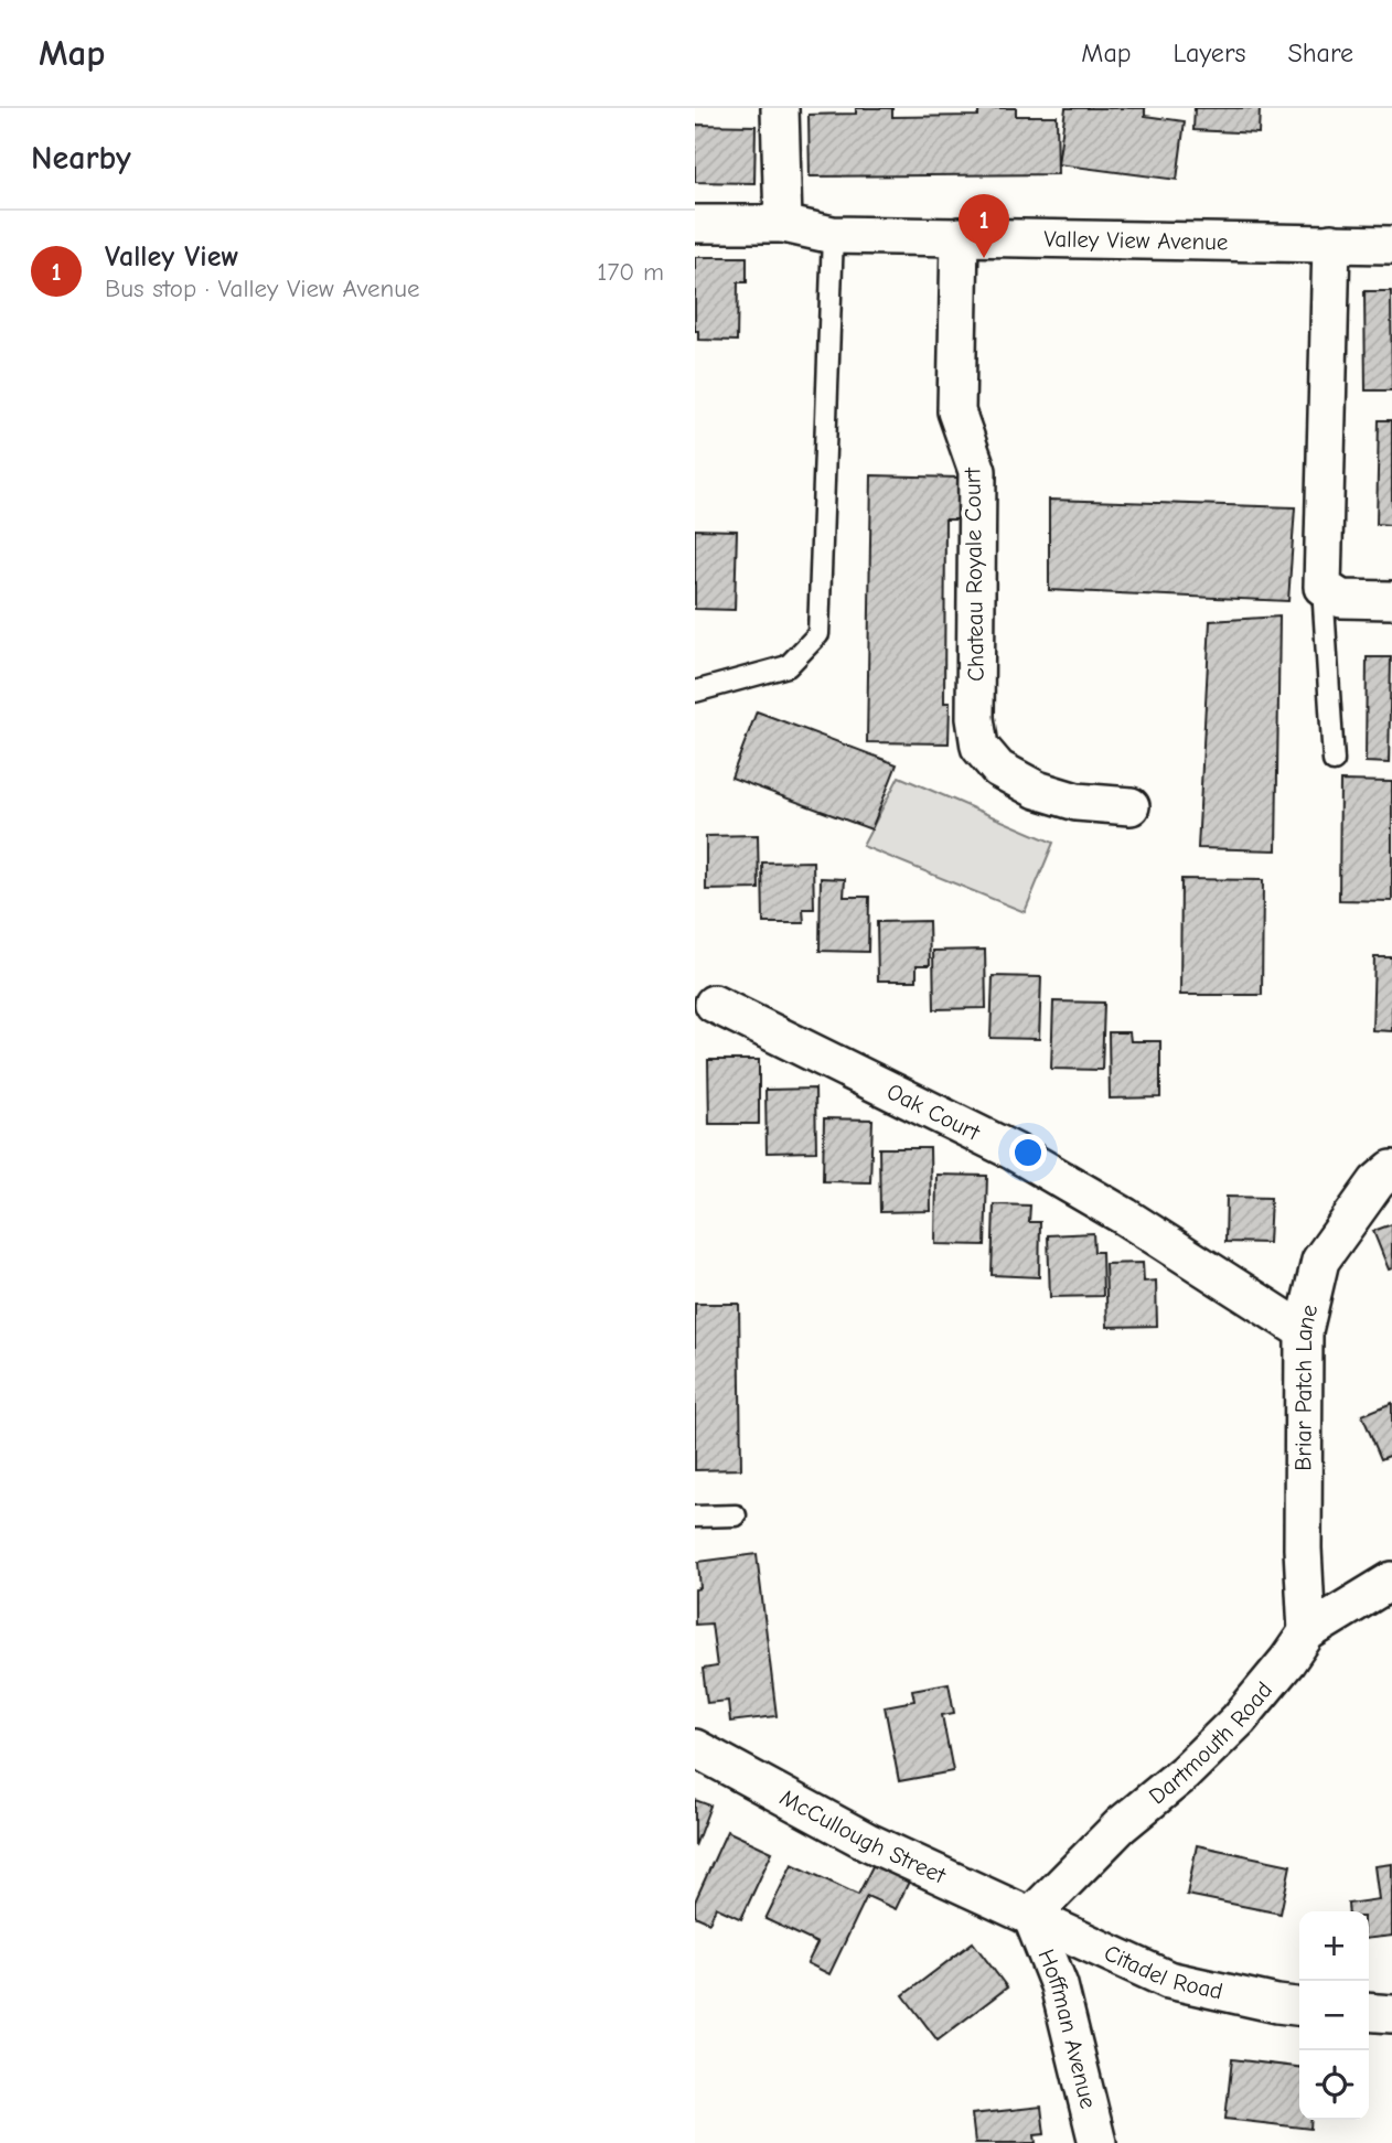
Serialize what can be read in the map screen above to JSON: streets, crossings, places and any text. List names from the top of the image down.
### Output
{
  "streets": {
    "street": [
      "Valley View Avenue",
      "Chateau Royale Court",
      "Oak Court",
      "Briar Patch Lane",
      "Dartmouth Road",
      "McCullough Street",
      "Citadel Road",
      "Hoffman Avenue"
    ]
  },
  "crossings": [
    ["Valley View Avenue", "Chateau Royale Court"],
    ["Oak Court", "Briar Patch Lane"],
    ["Briar Patch Lane", "Dartmouth Road"],
    ["Dartmouth Road", "McCullough Street"],
    ["Dartmouth Road", "Citadel Road"],
    ["Dartmouth Road", "Hoffman Avenue"],
    ["McCullough Street", "Citadel Road"],
    ["McCullough Street", "Hoffman Avenue"],
    ["Citadel Road", "Hoffman Avenue"]
  ],
  "page": {
    "header": "Map",
    "nav": ["Map", "Layers", "Share"],
    "heading": "Nearby",
    "pins": "1",
    "list": [
      {
        "mark": "1",
        "name": "Valley View",
        "note": "Bus stop · Valley View Avenue",
        "value": "170 m"
      }
    ],
    "map_buttons": ["+", "−"]
  }
}
